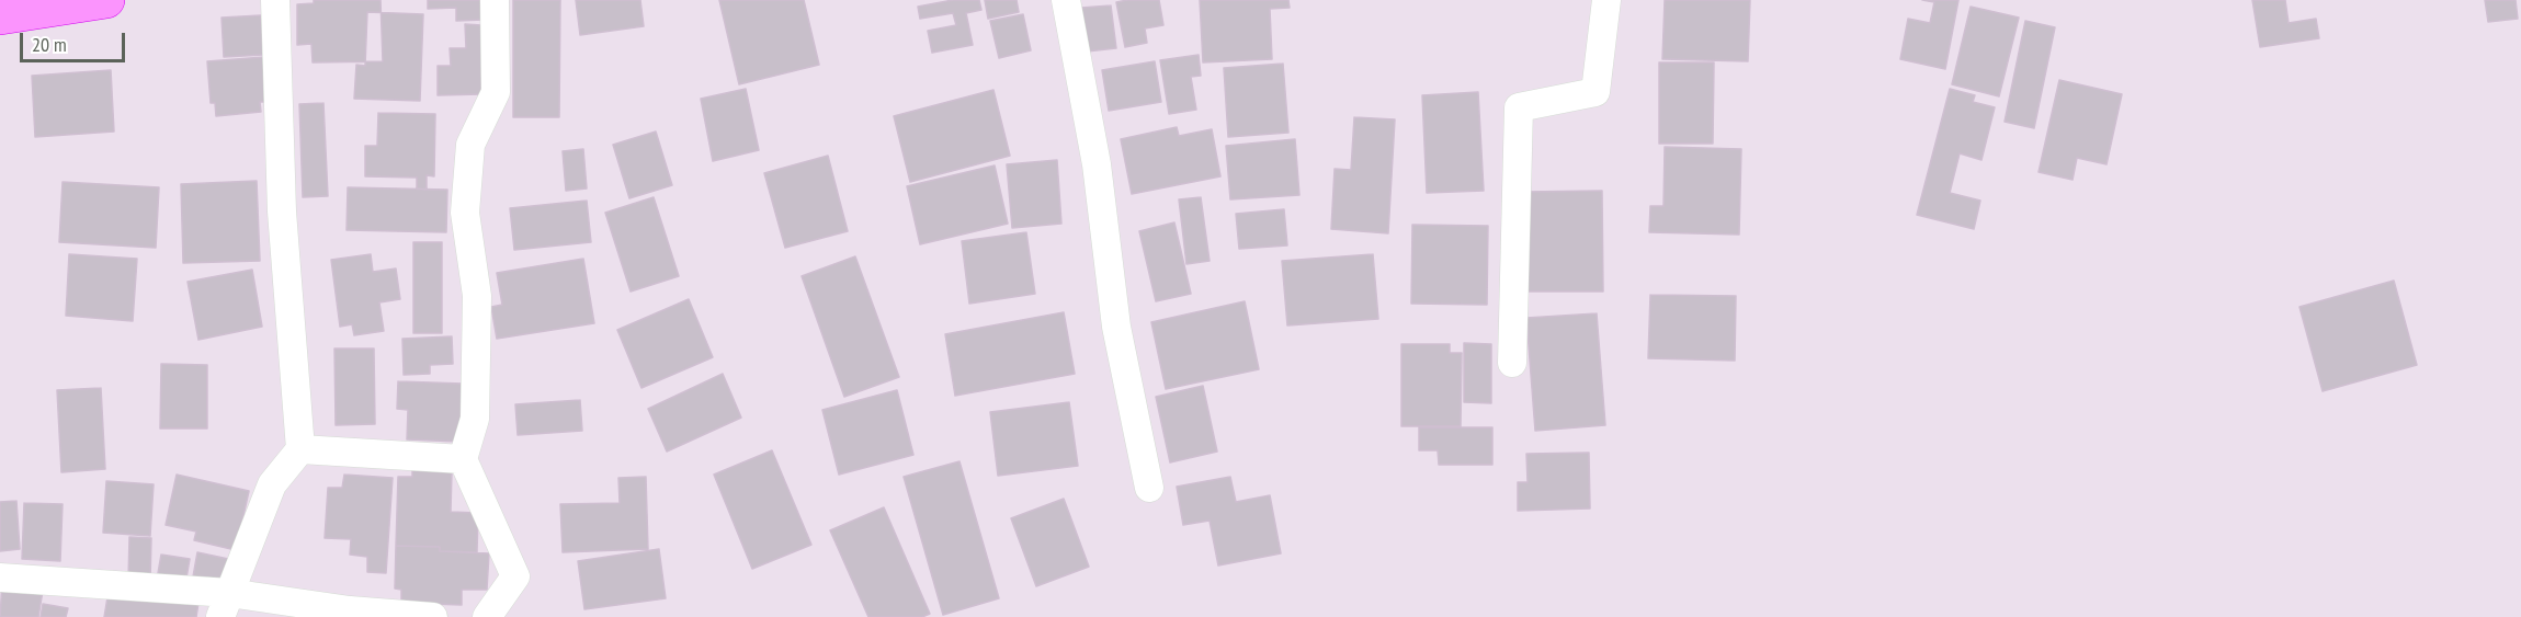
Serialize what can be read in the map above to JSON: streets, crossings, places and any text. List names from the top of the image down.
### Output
{
  "scale_bar": "20 m"
}
